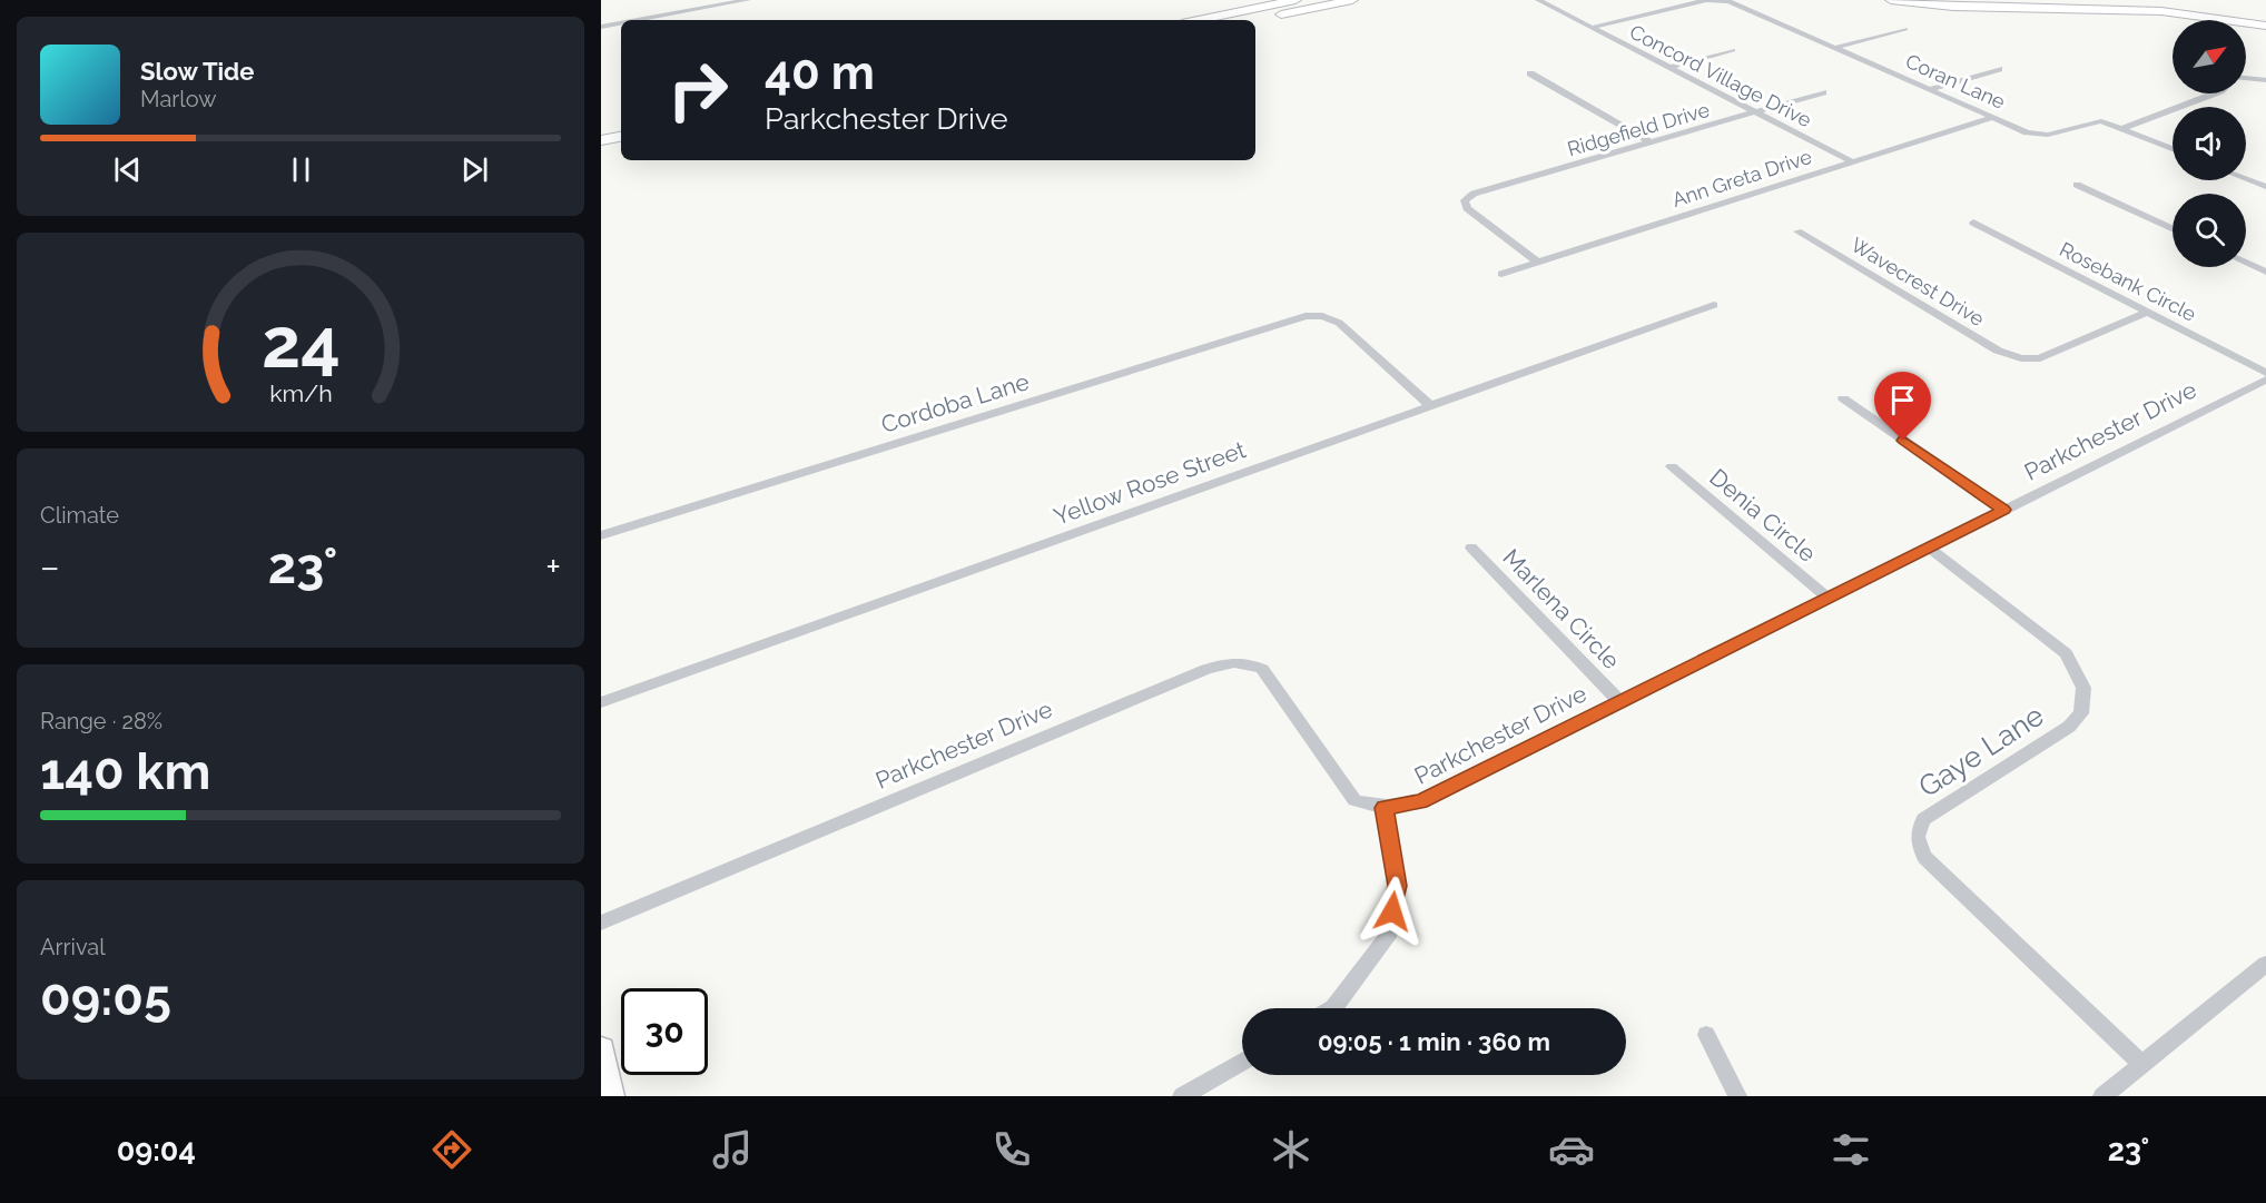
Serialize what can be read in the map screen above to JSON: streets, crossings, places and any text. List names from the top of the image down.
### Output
{
  "streets": {
    "street": [
      "Concord Village Drive",
      "Coran Lane",
      "Ridgefield Drive",
      "Ann Greta Drive",
      "Wavecrest Drive",
      "Rosebank Circle",
      "Cordoba Lane",
      "Parkchester Drive",
      "Yellow Rose Street",
      "Denia Circle",
      "Marlena Circle",
      "Gaye Lane"
    ]
  },
  "crossings": [
    ["Concord Village Drive", "Ridgefield Drive"],
    ["Concord Village Drive", "Ann Greta Drive"],
    ["Coran Lane", "Ann Greta Drive"],
    ["Ridgefield Drive", "Ann Greta Drive"],
    ["Wavecrest Drive", "Rosebank Circle"],
    ["Cordoba Lane", "Yellow Rose Street"],
    ["Parkchester Drive", "Denia Circle"],
    ["Parkchester Drive", "Marlena Circle"],
    ["Parkchester Drive", "Gaye Lane"]
  ],
  "north": "top right",
  "page": {
    "turn": ["40 m", "Parkchester Drive"],
    "song": ["Slow Tide", "Marlow"],
    "tile": [
      "Climate",
      ["Range · 28%", "140 km"],
      ["Arrival", "09:05"]
    ],
    "heat": ["−", "23°", "+"],
    "limit": "30",
    "trip": "09:05 · 1 min · 360 m",
    "tabs": ["09:04", "23°"],
    "gauge": ["24", "km/h"]
  }
}
